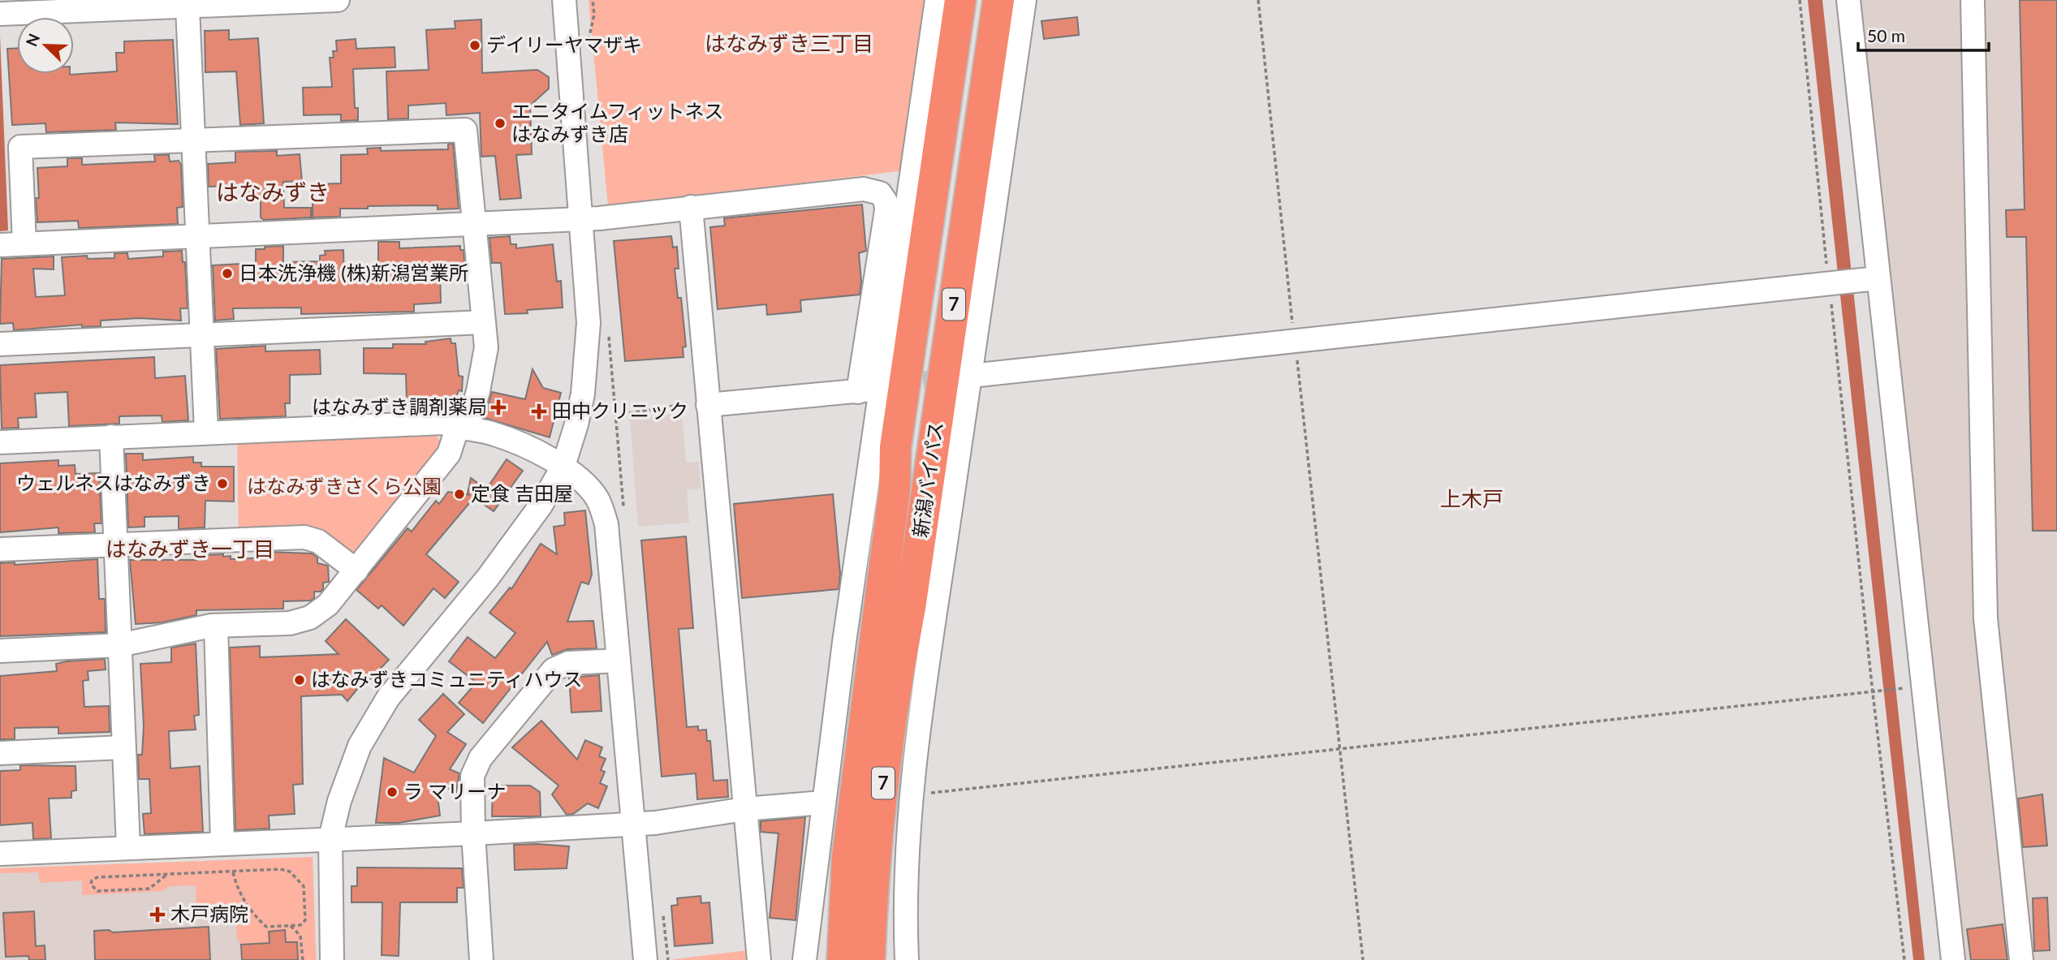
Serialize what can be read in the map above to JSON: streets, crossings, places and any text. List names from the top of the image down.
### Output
{
  "streets": {
    "highway": ["7", "新潟バイパス"]
  },
  "districts": [
    "はなみずき三丁目",
    "はなみずき",
    "上木戸",
    "はなみずき一丁目"
  ],
  "parks": ["はなみずきさくら公園"],
  "places": {
    "other": [
      "デイリーヤマザキ",
      "エニタイムフィットネス はなみずき店",
      "日本洗浄機 (株)新潟営業所",
      "ウェルネスはなみずき",
      "定食 吉田屋",
      "はなみずきコミュニティハウス",
      "ラ マリーナ"
    ],
    "health": ["はなみずき調剤薬局", "田中クリニック", "木戸病院"]
  },
  "scale_bar": "50 m",
  "north": "top left"
}
